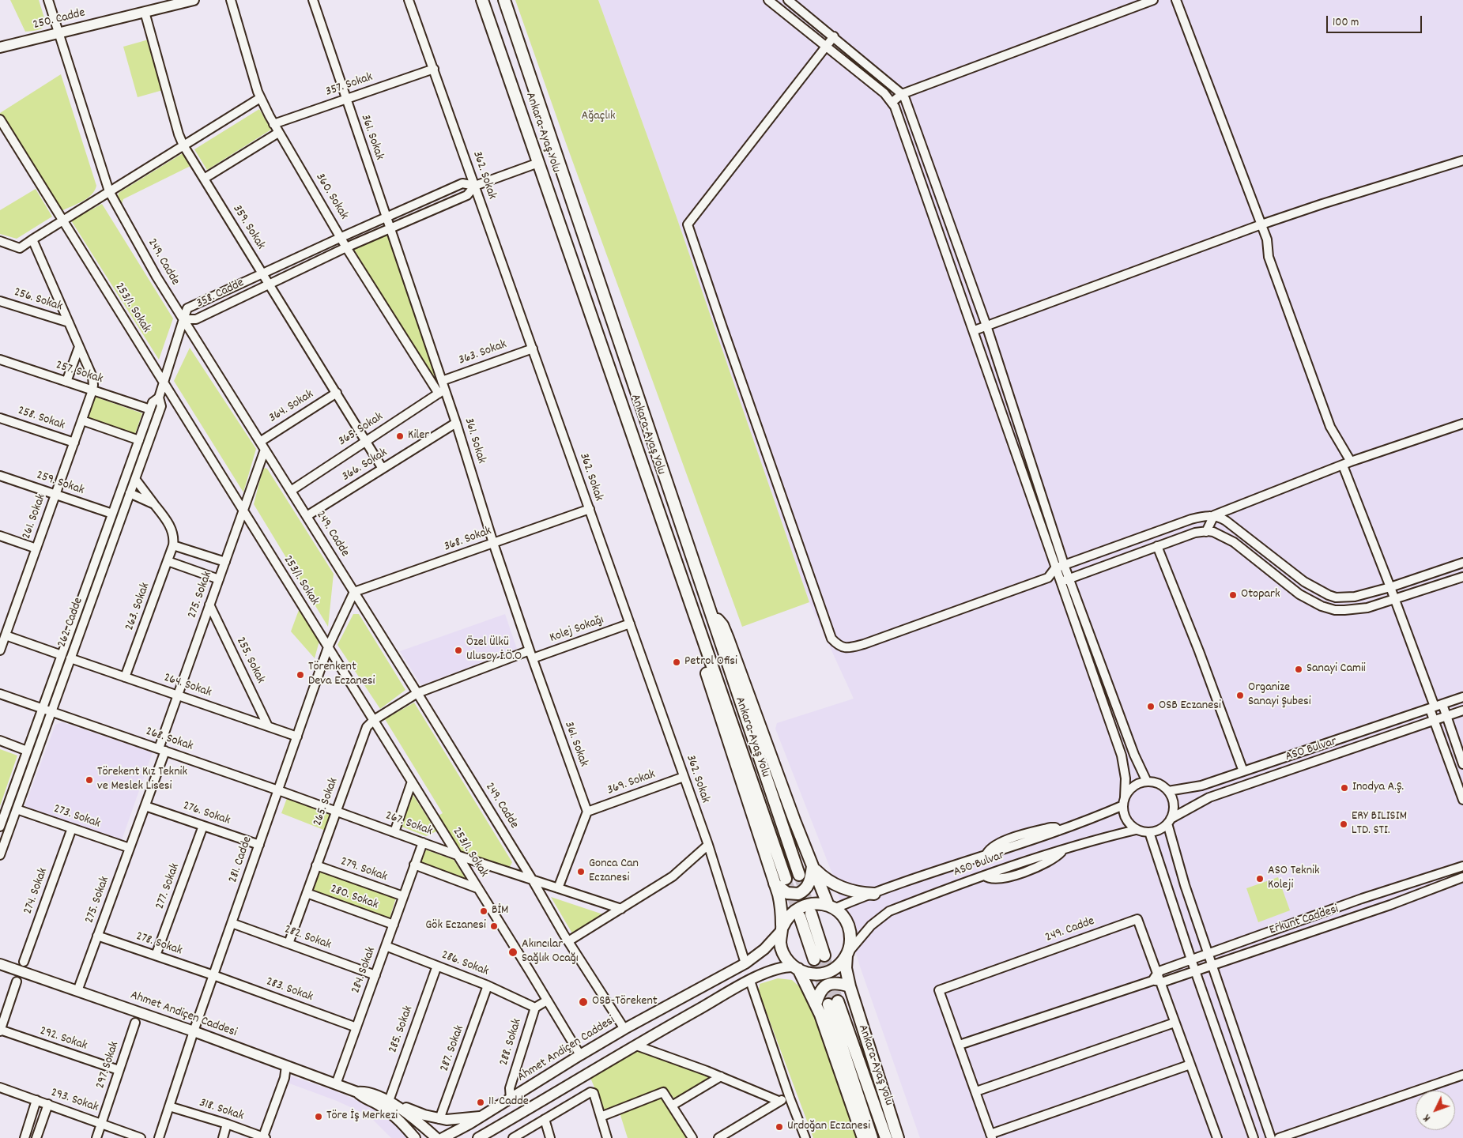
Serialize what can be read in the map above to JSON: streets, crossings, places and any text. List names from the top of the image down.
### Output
{
  "streets": {
    "highway": ["Ankara-Ayaş Yolu", "Ankara-Ayaş yolu"],
    "main road": ["250. Cadde", "Ahmet Andiçen Caddesi"],
    "street": [
      "357. Sokak",
      "361. Sokak",
      "362. Sokak",
      "360. Sokak",
      "359. Sokak",
      "249. Cadde",
      "358. Cadde",
      "256. Sokak",
      "253/1. Sokak",
      "363. Sokak",
      "257. Sokak",
      "364. Sokak",
      "258. Sokak",
      "365. Sokak",
      "366. Sokak",
      "259. Sokak",
      "261. Sokak",
      "368. Sokak",
      "275. Sokak",
      "263. Sokak",
      "262. Cadde",
      "Kolej Sokağı",
      "255. Sokak",
      "264. Sokak",
      "268. Sokak",
      "ASO Bulvar",
      "369. Sokak",
      "265. Sokak",
      "276. Sokak",
      "273. Sokak",
      "267. Sokak",
      "281. Cadde",
      "279. Sokak",
      "277. Sokak",
      "274. Sokak",
      "280. Sokak",
      "Erkunt Caddesi",
      "282. Sokak",
      "278. Sokak",
      "286. Sokak",
      "284. Sokak",
      "283. Sokak",
      "285. Sokak",
      "292. Sokak",
      "288. Sokak",
      "287. Sokak",
      "297. Sokak",
      "293. Sokak",
      "318. Sokak"
    ]
  },
  "crossings": [
    ["250. Cadde", "359. Sokak"],
    ["250. Cadde", "249. Cadde"],
    ["357. Sokak", "361. Sokak"],
    ["357. Sokak", "362. Sokak"],
    ["357. Sokak", "360. Sokak"],
    ["Ankara-Ayaş Yolu", "358. Cadde"],
    ["361. Sokak", "360. Sokak"],
    ["361. Sokak", "358. Cadde"],
    ["361. Sokak", "363. Sokak"],
    ["361. Sokak", "365. Sokak"],
    ["361. Sokak", "366. Sokak"],
    ["361. Sokak", "368. Sokak"],
    ["361. Sokak", "Kolej Sokağı"],
    ["361. Sokak", "369. Sokak"],
    ["362. Sokak", "358. Cadde"],
    ["362. Sokak", "363. Sokak"],
    ["362. Sokak", "368. Sokak"],
    ["362. Sokak", "Kolej Sokağı"],
    ["362. Sokak", "369. Sokak"],
    ["362. Sokak", "Ahmet Andiçen Caddesi"],
    ["360. Sokak", "358. Cadde"],
    ["360. Sokak", "365. Sokak"],
    ["359. Sokak", "358. Cadde"],
    ["359. Sokak", "364. Sokak"],
    ["359. Sokak", "365. Sokak"],
    ["359. Sokak", "366. Sokak"],
    ["249. Cadde", "358. Cadde"],
    ["249. Cadde", "364. Sokak"],
    ["249. Cadde", "365. Sokak"],
    ["249. Cadde", "366. Sokak"],
    ["249. Cadde", "368. Sokak"],
    ["249. Cadde", "275. Sokak"],
    ["249. Cadde", "262. Cadde"],
    ["249. Cadde", "265. Sokak"],
    ["249. Cadde", "267. Sokak"],
    ["249. Cadde", "281. Cadde"],
    ["249. Cadde", "Erkunt Caddesi"],
    ["249. Cadde", "Ahmet Andiçen Caddesi"],
    ["358. Cadde", "262. Cadde"],
    ["253/1. Sokak", "275. Sokak"],
    ["253/1. Sokak", "262. Cadde"],
    ["253/1. Sokak", "265. Sokak"],
    ["253/1. Sokak", "267. Sokak"],
    ["253/1. Sokak", "281. Cadde"],
    ["253/1. Sokak", "Ahmet Andiçen Caddesi"],
    ["253/1. Sokak", "288. Sokak"],
    ["257. Sokak", "261. Sokak"],
    ["257. Sokak", "262. Cadde"],
    ["258. Sokak", "261. Sokak"],
    ["259. Sokak", "261. Sokak"],
    ["259. Sokak", "262. Cadde"],
    ["368. Sokak", "281. Cadde"],
    ["275. Sokak", "255. Sokak"],
    ["275. Sokak", "264. Sokak"],
    ["275. Sokak", "268. Sokak"],
    ["275. Sokak", "276. Sokak"],
    ["275. Sokak", "273. Sokak"],
    ["275. Sokak", "278. Sokak"],
    ["275. Sokak", "Ahmet Andiçen Caddesi"],
    ["263. Sokak", "264. Sokak"],
    ["262. Cadde", "264. Sokak"],
    ["262. Cadde", "268. Sokak"],
    ["262. Cadde", "273. Sokak"],
    ["255. Sokak", "264. Sokak"],
    ["264. Sokak", "281. Cadde"],
    ["268. Sokak", "267. Sokak"],
    ["268. Sokak", "281. Cadde"],
    ["ASO Bulvar", "Ahmet Andiçen Caddesi"],
    ["265. Sokak", "267. Sokak"],
    ["265. Sokak", "279. Sokak"],
    ["265. Sokak", "280. Sokak"],
    ["265. Sokak", "282. Sokak"],
    ["276. Sokak", "281. Cadde"],
    ["276. Sokak", "277. Sokak"],
    ["273. Sokak", "274. Sokak"],
    ["267. Sokak", "281. Cadde"],
    ["267. Sokak", "284. Sokak"],
    ["281. Cadde", "282. Sokak"],
    ["281. Cadde", "278. Sokak"],
    ["281. Cadde", "283. Sokak"],
    ["281. Cadde", "Ahmet Andiçen Caddesi"],
    ["281. Cadde", "318. Sokak"],
    ["279. Sokak", "284. Sokak"],
    ["277. Sokak", "278. Sokak"],
    ["280. Sokak", "284. Sokak"],
    ["282. Sokak", "284. Sokak"],
    ["278. Sokak", "283. Sokak"],
    ["286. Sokak", "284. Sokak"],
    ["286. Sokak", "285. Sokak"],
    ["286. Sokak", "288. Sokak"],
    ["286. Sokak", "287. Sokak"],
    ["284. Sokak", "283. Sokak"],
    ["284. Sokak", "Ahmet Andiçen Caddesi"],
    ["Ahmet Andiçen Caddesi", "285. Sokak"],
    ["Ahmet Andiçen Caddesi", "288. Sokak"],
    ["292. Sokak", "297. Sokak"],
    ["297. Sokak", "293. Sokak"]
  ],
  "parks": ["Ağaçlık"],
  "places": [
    "Kiler",
    "Otopark",
    "Özel Ülkü Ulusoy İ.Ö.O",
    "Petrol Ofisi",
    "Sanayi Camii",
    "Törenkent Deva Eczanesi",
    "Organize Sanayi Şubesi",
    "OSB Eczanesi",
    "Törekent Kız Teknik ve Meslek Lisesi",
    "Inodya A.Ş.",
    "ERY BILISIM LTD. STI.",
    "Gonca Can Eczanesi",
    "ASO Teknik Koleji",
    "BİM",
    "Gök Eczanesi",
    "Akıncılar Sağlık Ocağı",
    "OSB-Törekent",
    "11. Cadde",
    "Töre İş Merkezi",
    "Urdoğan Eczanesi"
  ],
  "scale_bar": "100 m",
  "north": "bottom left"
}
